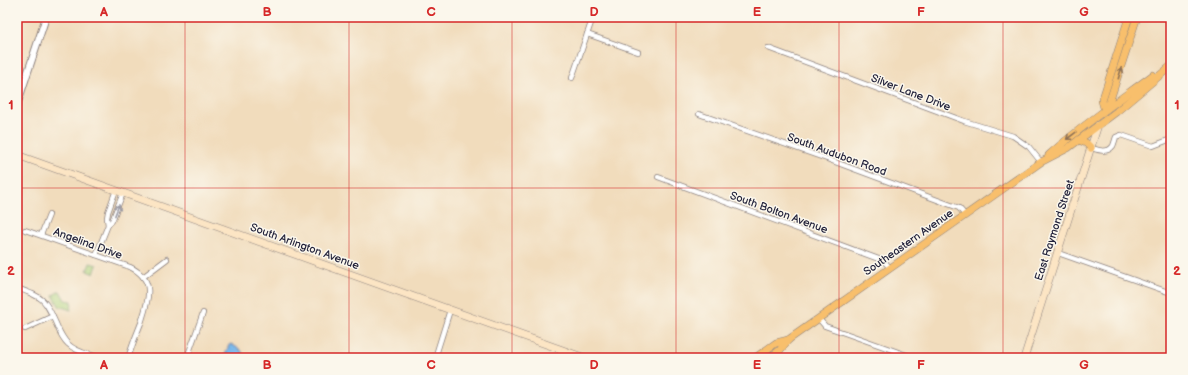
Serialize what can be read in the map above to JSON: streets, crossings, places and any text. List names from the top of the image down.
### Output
{
  "streets": {
    "main road": ["East Raymond Street", "Southeastern Avenue", "South Arlington Avenue"],
    "street": [
      "Silver Lane Drive",
      "South Audubon Road",
      "South Bolton Avenue",
      "Angelina Drive"
    ]
  },
  "crossings": [
    ["Silver Lane Drive", "Southeastern Avenue"],
    ["South Audubon Road", "Southeastern Avenue"],
    ["South Bolton Avenue", "Southeastern Avenue"],
    ["East Raymond Street", "Southeastern Avenue"]
  ],
  "grid": {
    "columns": [
      "A",
      "B",
      "C",
      "D",
      "E",
      "F",
      "G"
    ],
    "rows": ["1", "2"]
  }
}
